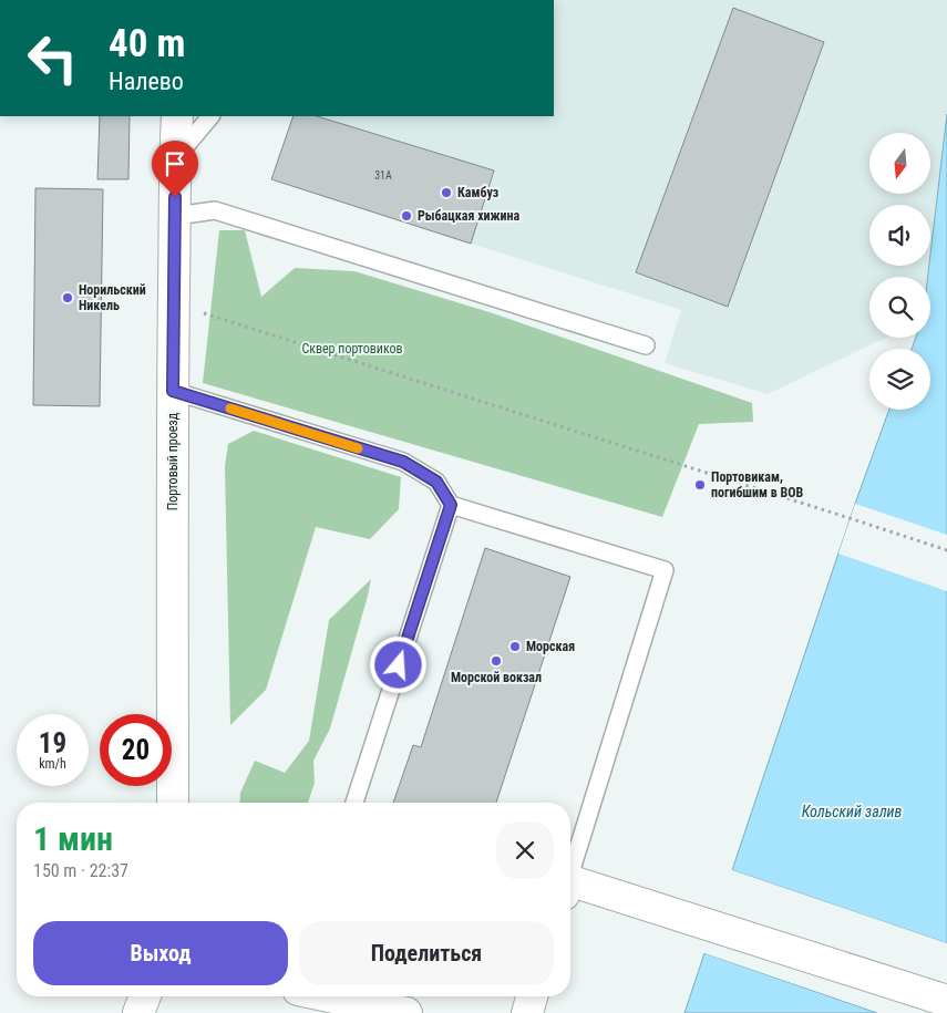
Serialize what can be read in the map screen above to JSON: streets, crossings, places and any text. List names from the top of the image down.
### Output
{
  "streets": {
    "street": ["Портовый проезд"]
  },
  "water": ["Кольский залив"],
  "parks": ["Сквер портовиков"],
  "places": [
    "Камбуз",
    "Рыбацкая хижина",
    "Норильский Никель",
    "Портовикам, погибшим в ВОВ",
    "Морская",
    "Морской вокзал"
  ],
  "house_numbers": ["31А"],
  "north": "bottom",
  "page": {
    "turn": ["40 m", "Налево"],
    "speed": "19 km/h",
    "limit": "20",
    "heading": ["1 мин", "150 m · 22:37"],
    "buttons": ["Выход", "Поделиться"]
  }
}
